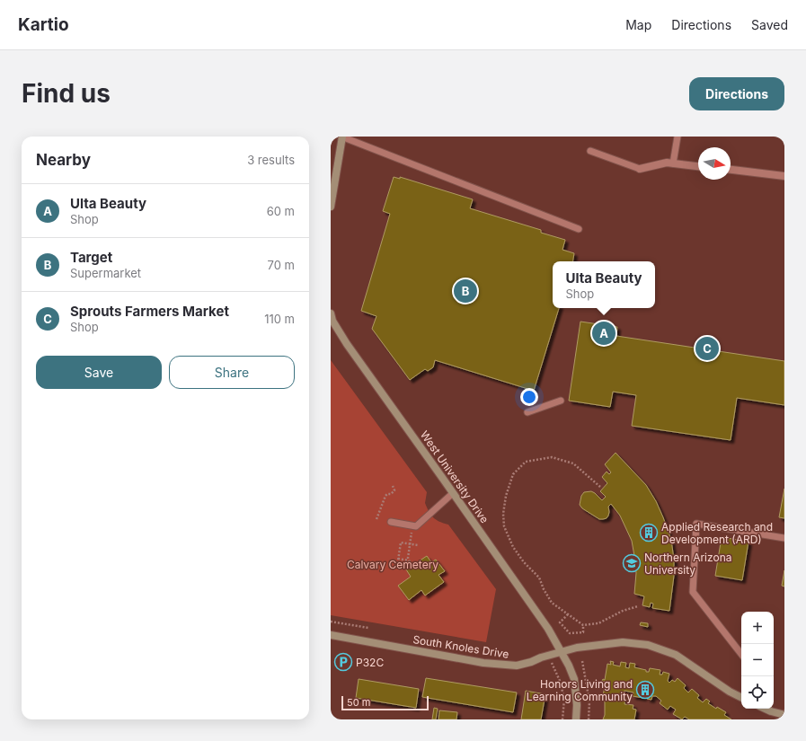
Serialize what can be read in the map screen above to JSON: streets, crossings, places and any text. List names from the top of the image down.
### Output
{
  "streets": {
    "street": ["West University Drive", "South Knoles Drive"]
  },
  "crossings": [
    ["West University Drive", "South Knoles Drive"]
  ],
  "parks": ["Calvary Cemetery"],
  "places": {
    "building": ["Applied Research and Development (ARD)", "Honors Living and Learning Community"],
    "school or university": ["Northern Arizona University"],
    "parking": ["P32C"]
  },
  "scale_bar": "50 m",
  "north": "right",
  "page": {
    "header": "Kartio",
    "nav": ["Map", "Directions", "Saved"],
    "buttons": [
      "Directions",
      ["Save", "Share"]
    ],
    "title": "Find us",
    "heading": ["Nearby", "3 results"],
    "list": [
      {
        "mark": "A",
        "name": "Ulta Beauty",
        "note": "Shop",
        "value": "60 m"
      },
      {
        "mark": "B",
        "name": "Target",
        "note": "Supermarket",
        "value": "70 m"
      },
      {
        "mark": "C",
        "name": "Sprouts Farmers Market",
        "note": "Shop",
        "value": "110 m"
      }
    ],
    "popup": ["Ulta Beauty", "Shop"],
    "pins": ["B", "A", "C"],
    "map_buttons": ["+", "−"],
    "scale": "50 m"
  }
}
